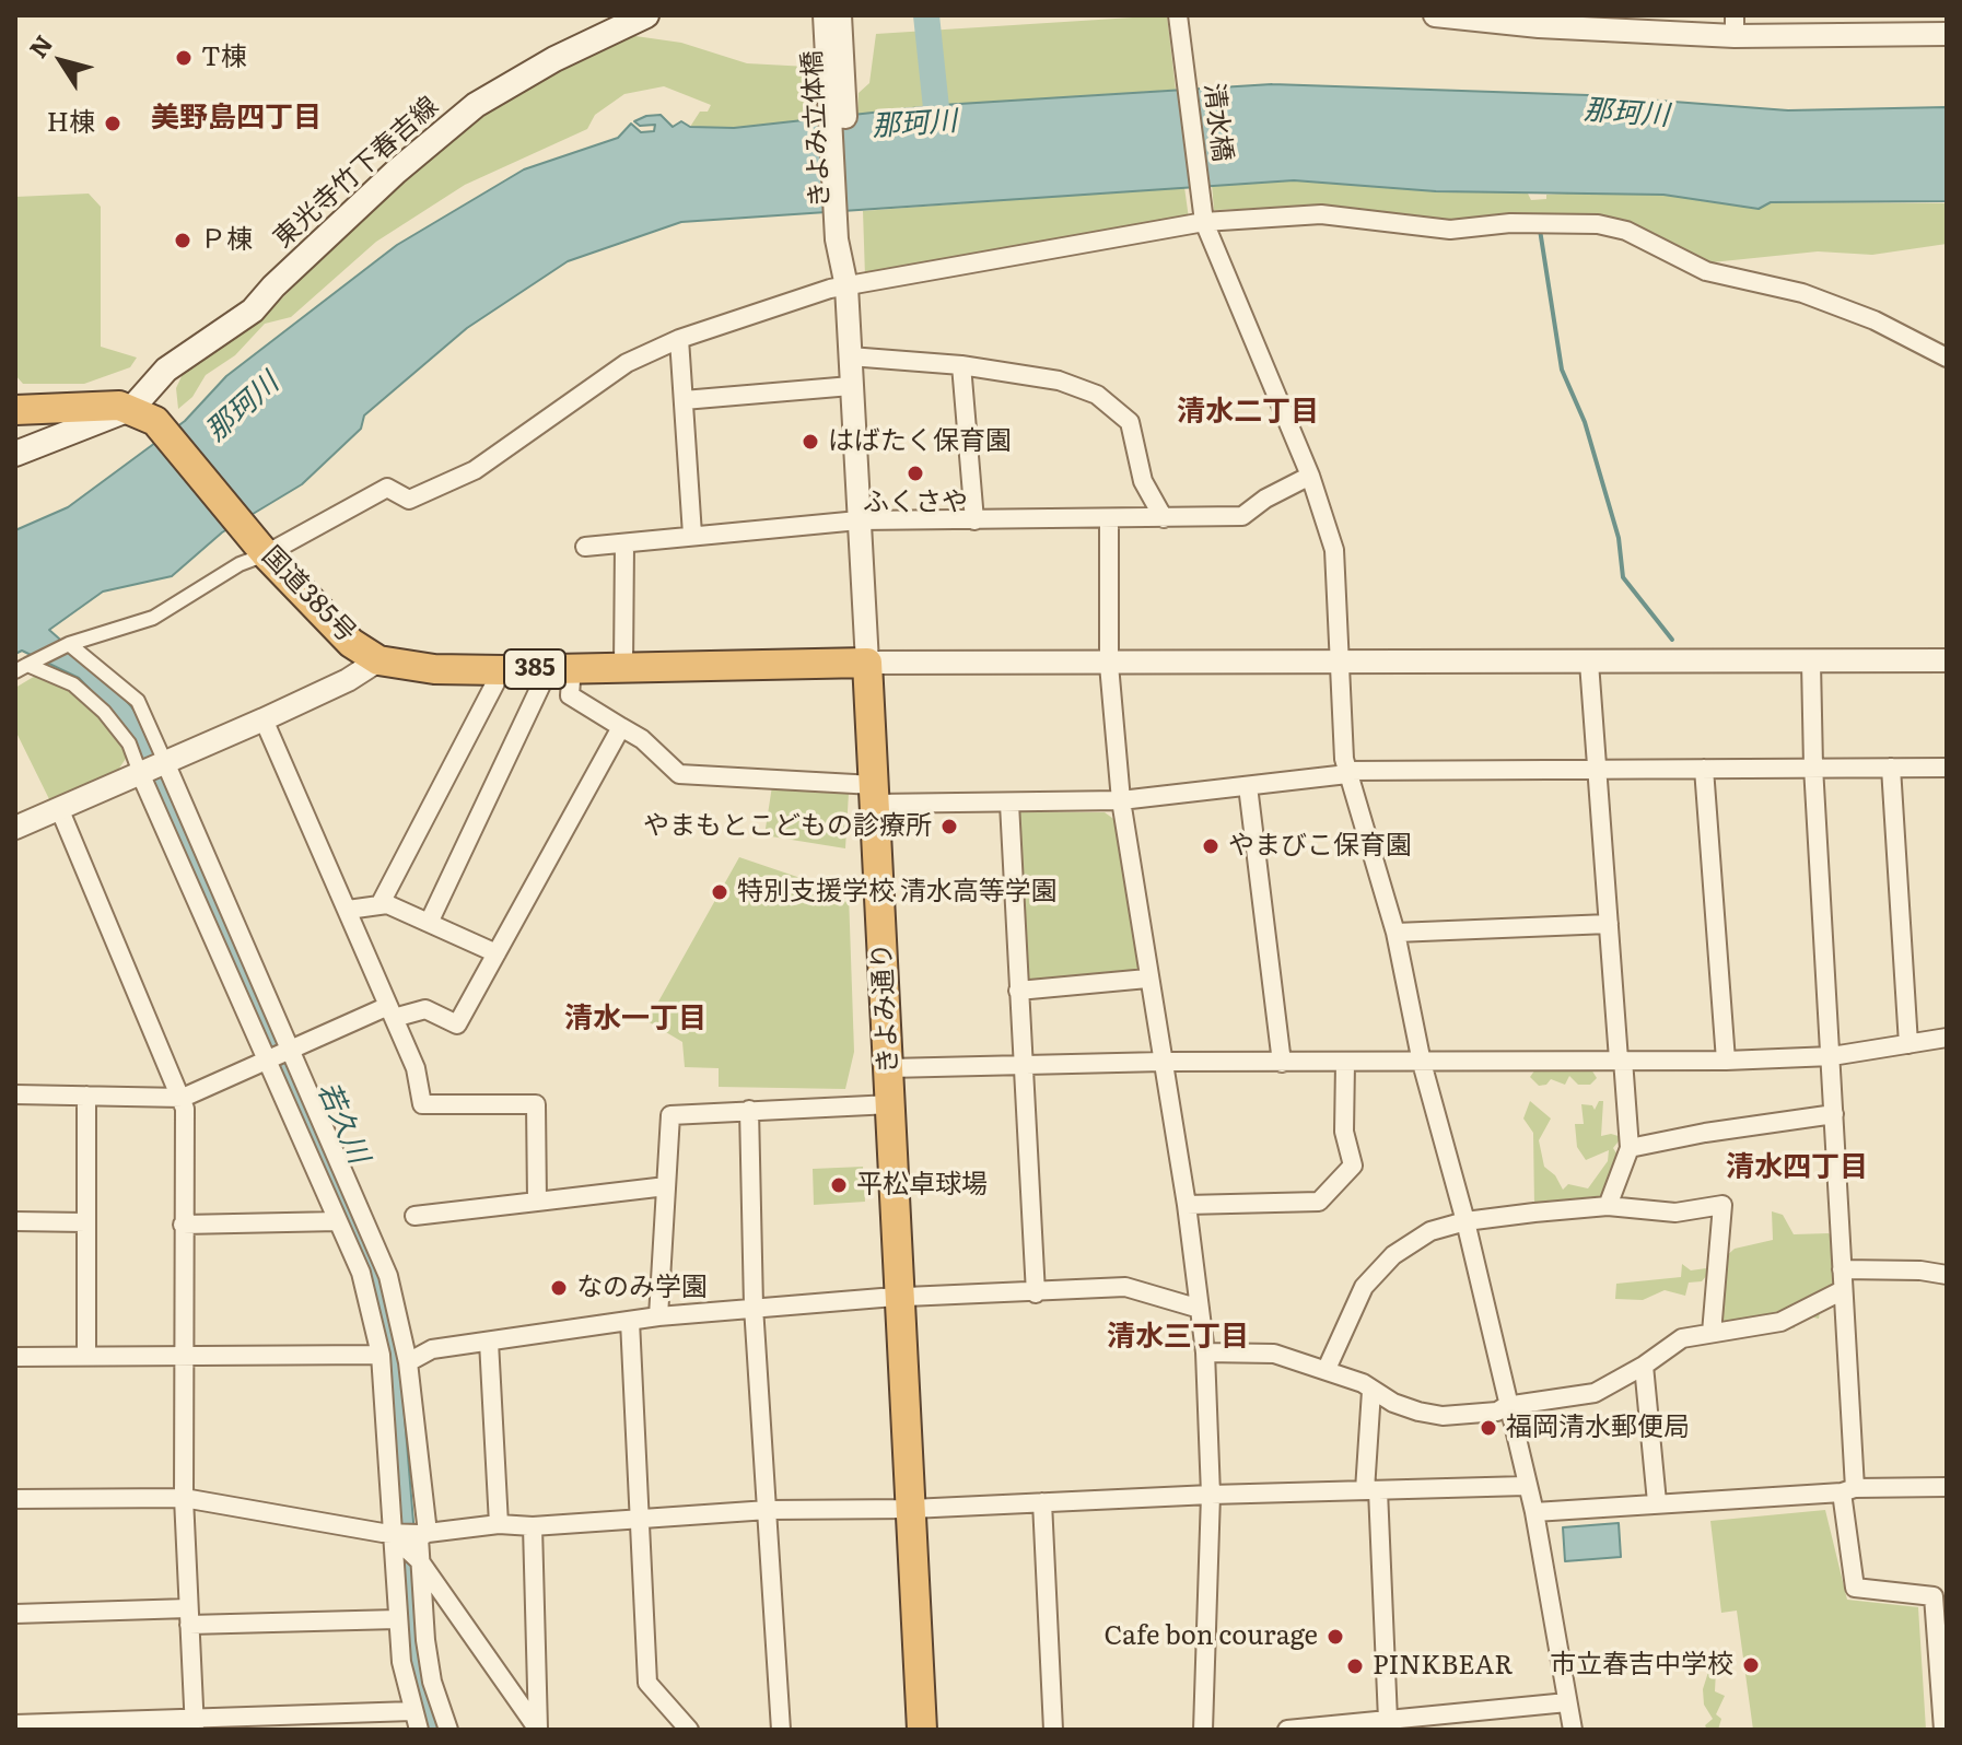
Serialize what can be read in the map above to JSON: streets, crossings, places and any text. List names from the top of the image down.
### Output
{
  "streets": {
    "highway": ["国道385号", "385", "きよみ通り"],
    "main road": ["東光寺竹下春吉線"],
    "street": ["清水橋", "きよみ立体橋"]
  },
  "crossings": [
    ["きよみ立体橋", "きよみ通り"],
    ["東光寺竹下春吉線", "国道385号"],
    ["国道385号", "きよみ通り"]
  ],
  "districts": [
    "美野島四丁目",
    "清水二丁目",
    "清水一丁目",
    "清水四丁目",
    "清水三丁目"
  ],
  "water": ["那珂川", "若久川"],
  "places": [
    "T棟",
    "H棟",
    "Ｐ棟",
    "はばたく保育園",
    "ふくさや",
    "やまもとこどもの診療所",
    "やまびこ保育園",
    "特別支援学校 清水高等学園",
    "平松卓球場",
    "なのみ学園",
    "福岡清水郵便局",
    "Cafe bon courage",
    "市立春吉中学校",
    "PINKBEAR"
  ],
  "north": "top left"
}
